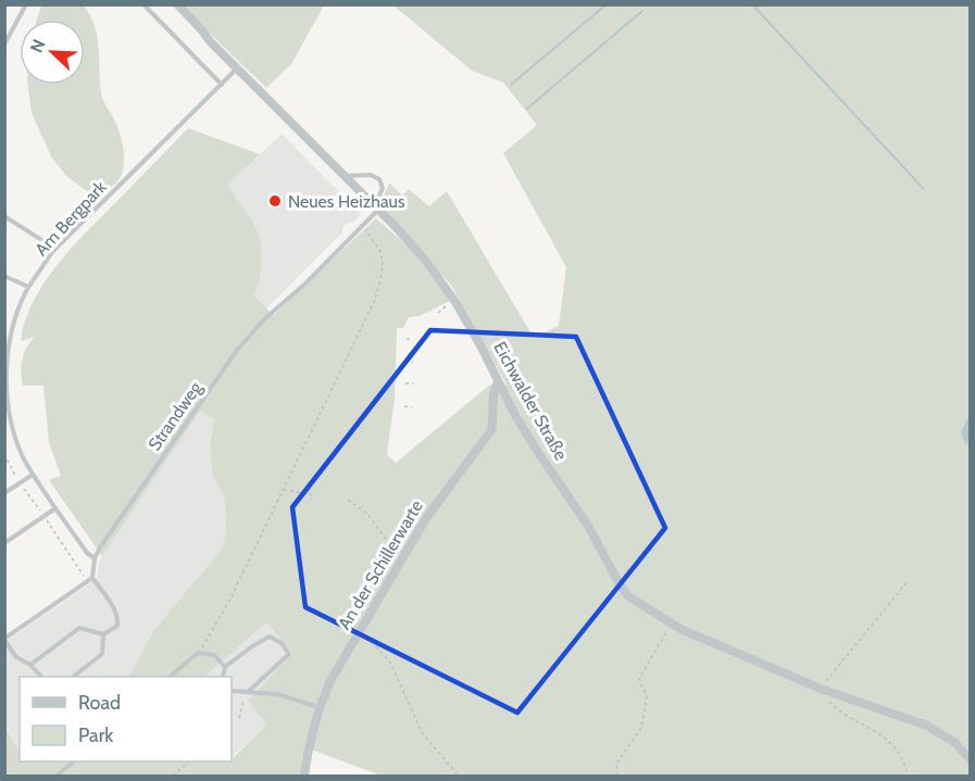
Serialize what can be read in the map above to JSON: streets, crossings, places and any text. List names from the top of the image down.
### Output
{
  "streets": {
    "street": ["Eichwalder Straße", "An der Schillerwarte"],
    "lane": ["Am Bergpark", "Strandweg"]
  },
  "crossings": [
    ["Am Bergpark", "Eichwalder Straße"],
    ["Am Bergpark", "Strandweg"],
    ["Eichwalder Straße", "Strandweg"],
    ["Eichwalder Straße", "An der Schillerwarte"]
  ],
  "places": ["Neues Heizhaus"],
  "legend": ["Road", "Park"],
  "north": "top left"
}
